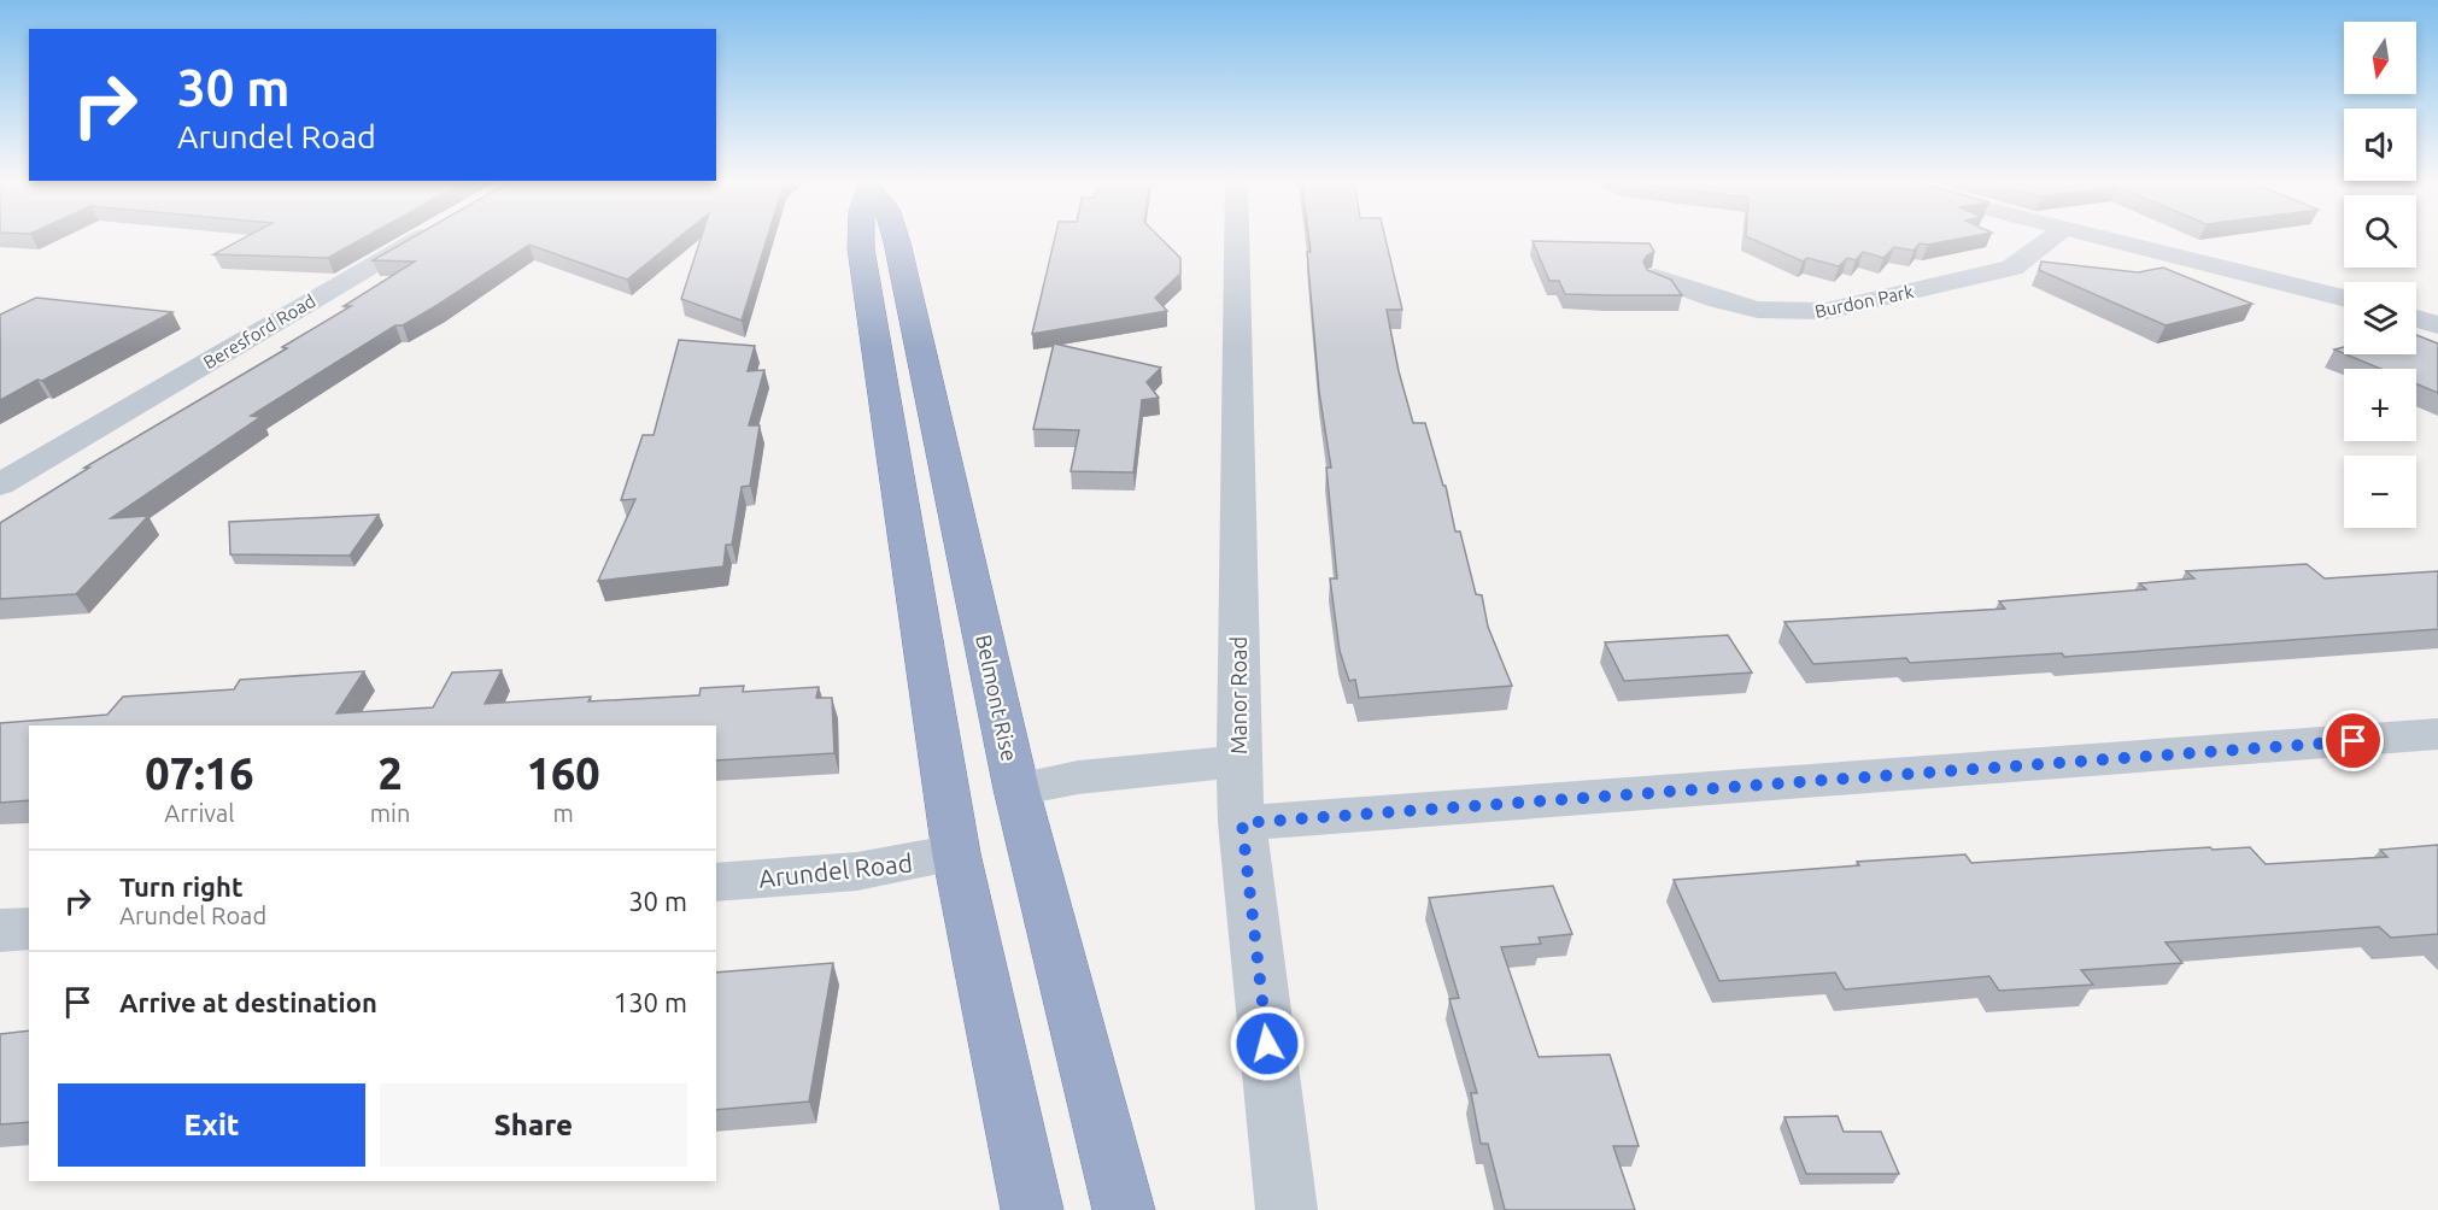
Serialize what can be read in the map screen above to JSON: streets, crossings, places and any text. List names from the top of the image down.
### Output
{
  "streets": {
    "highway": ["Belmont Rise"],
    "street": [
      "Burdon Park",
      "Beresford Road",
      "Manor Road",
      "Arundel Road"
    ]
  },
  "crossings": [
    ["Belmont Rise", "Arundel Road"]
  ],
  "north": "bottom",
  "page": {
    "map_buttons": ["+", "−"],
    "turn": ["30 m", "Arundel Road"],
    "eta": [
      "07:16",
      "Arrival",
      "2",
      "min",
      "160",
      "m"
    ],
    "list": [
      {
        "name": "Turn right",
        "note": "Arundel Road",
        "value": "30 m"
      },
      {
        "name": "Arrive at destination",
        "value": "130 m"
      }
    ],
    "buttons": ["Exit", "Share"]
  }
}
